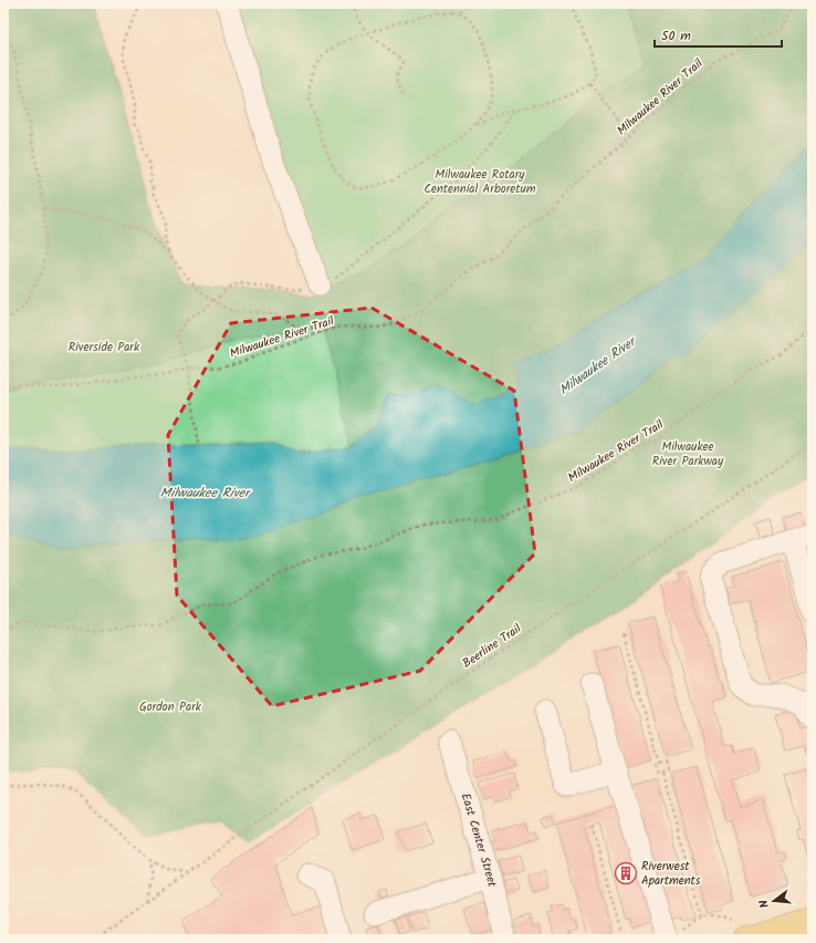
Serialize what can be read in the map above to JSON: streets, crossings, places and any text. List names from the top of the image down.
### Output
{
  "streets": {
    "street": ["East Center Street"],
    "path": ["Milwaukee River Trail", "Beerline Trail"]
  },
  "water": ["Milwaukee River"],
  "parks": [
    "Milwaukee Rotary Centennial Arboretum",
    "Riverside Park",
    "Milwaukee River Parkway",
    "Gordon Park"
  ],
  "places": {
    "building": ["Riverwest Apartments"]
  },
  "scale_bar": "50 m",
  "north": "left"
}
